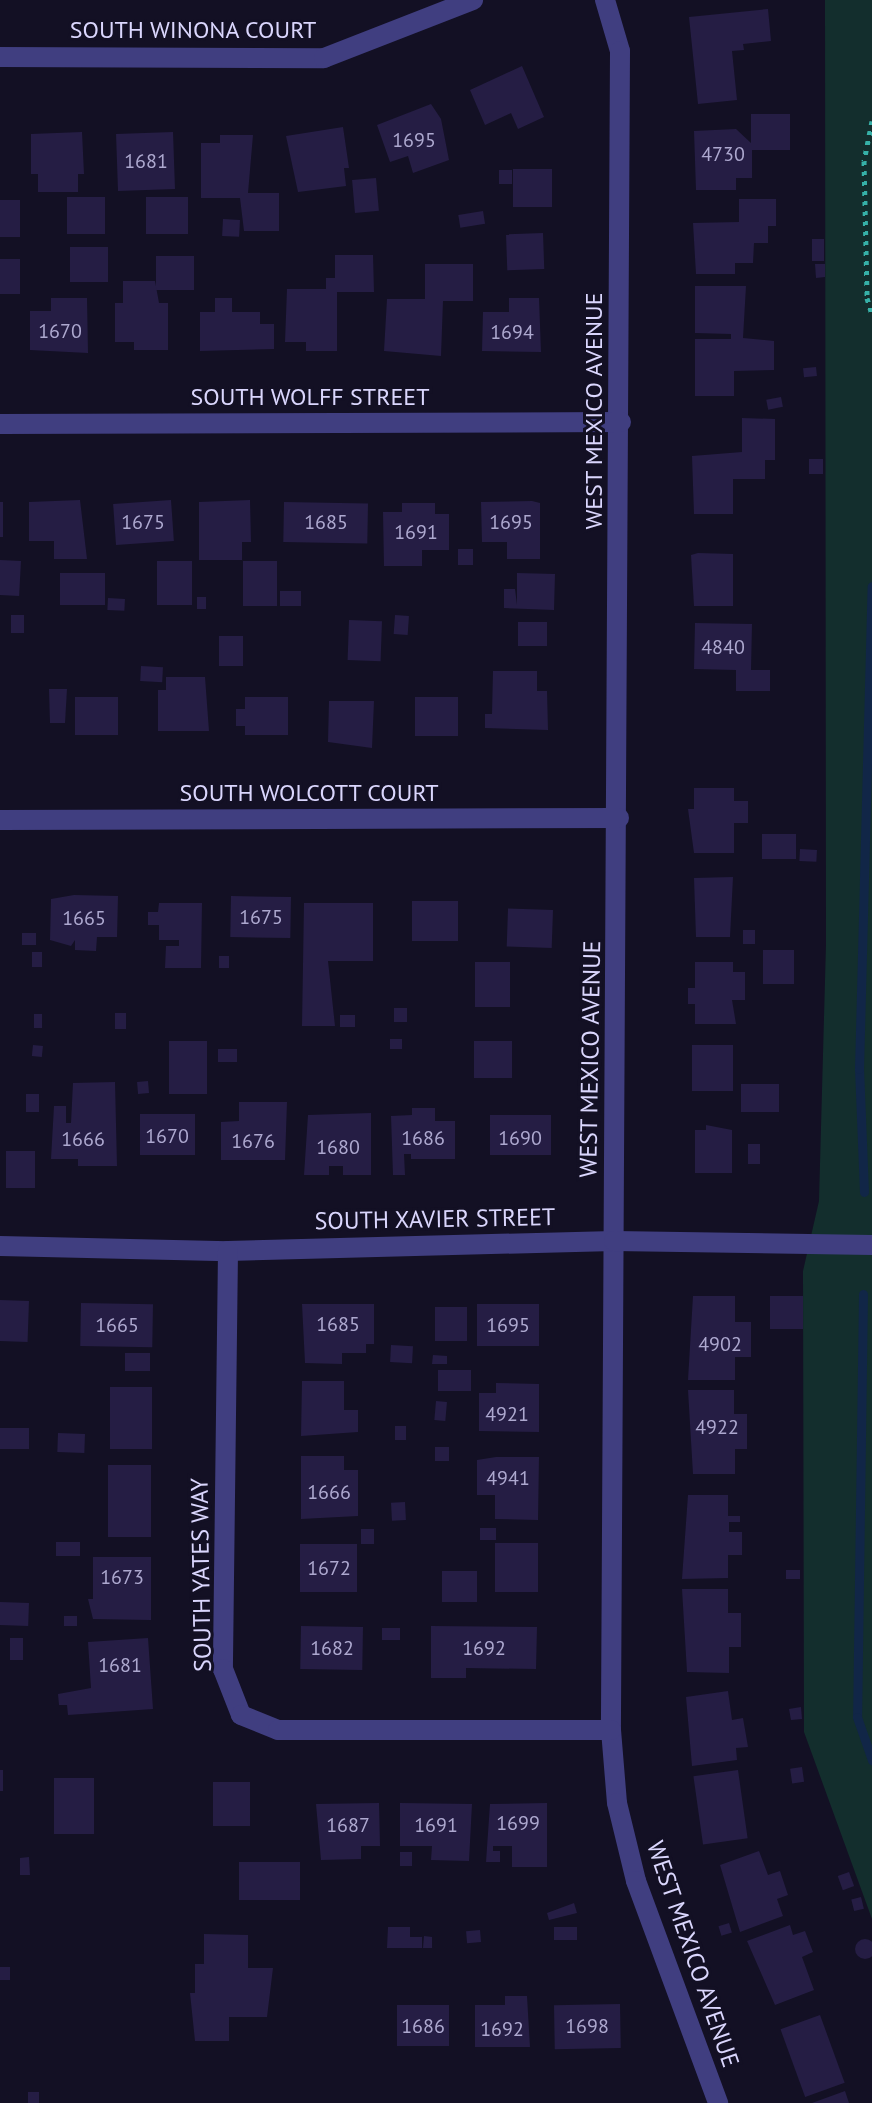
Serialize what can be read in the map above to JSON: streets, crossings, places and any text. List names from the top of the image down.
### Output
{
  "streets": {
    "street": [
      "SOUTH WINONA COURT",
      "SOUTH WOLFF STREET",
      "WEST MEXICO AVENUE",
      "SOUTH WOLCOTT COURT",
      "SOUTH XAVIER STREET",
      "SOUTH YATES WAY"
    ]
  },
  "crossings": [
    ["SOUTH WOLFF STREET", "WEST MEXICO AVENUE"],
    ["WEST MEXICO AVENUE", "SOUTH WOLCOTT COURT"],
    ["WEST MEXICO AVENUE", "SOUTH XAVIER STREET"],
    ["WEST MEXICO AVENUE", "SOUTH YATES WAY"],
    ["SOUTH XAVIER STREET", "SOUTH YATES WAY"]
  ],
  "house_numbers": [
    "1695",
    "4730",
    "1681",
    "1670",
    "1694",
    "1675",
    "1685",
    "1695",
    "1691",
    "4840",
    "1675",
    "1665",
    "1670",
    "1686",
    "1690",
    "1666",
    "1676",
    "1680",
    "1685",
    "1665",
    "1695",
    "4902",
    "4921",
    "4922",
    "4941",
    "1666",
    "1672",
    "1673",
    "1682",
    "1692",
    "1681",
    "1699",
    "1687",
    "1691",
    "1686",
    "1698",
    "1692"
  ]
}
